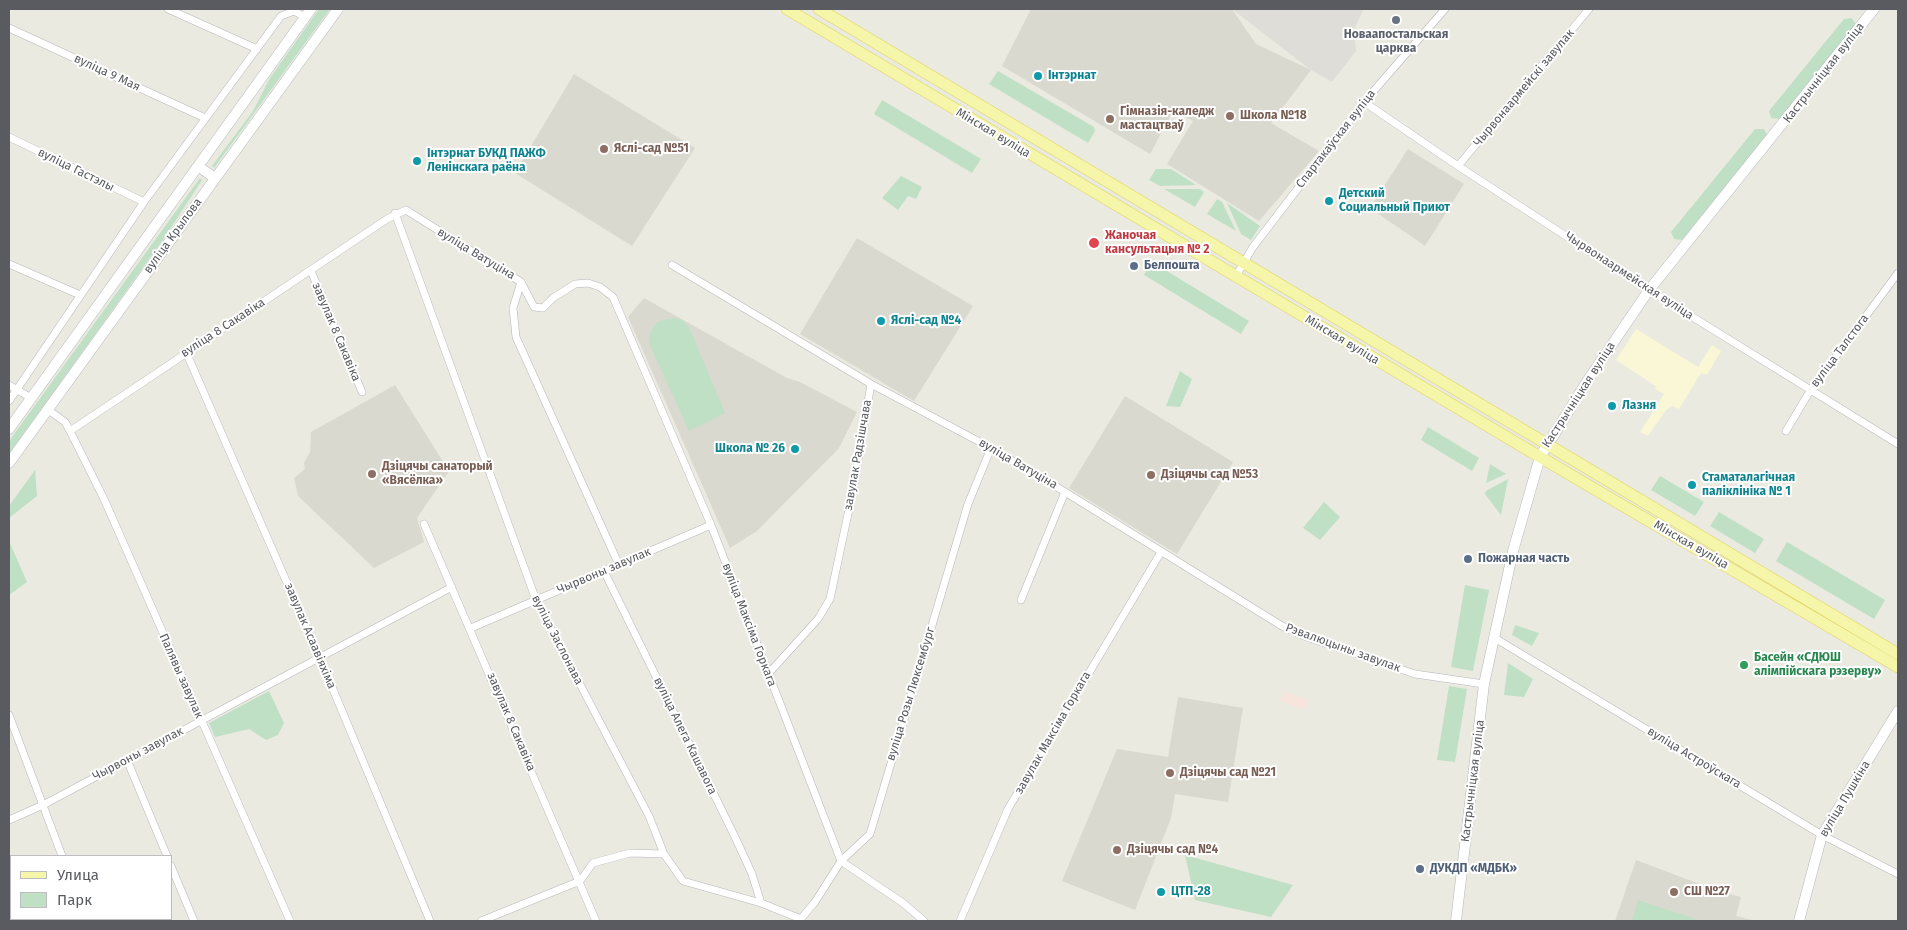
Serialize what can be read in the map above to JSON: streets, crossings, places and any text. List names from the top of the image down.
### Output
{
  "streets": {
    "main road": [
      "Кастрычніцкая вуліца",
      "Мінская вуліца",
      "вуліца Крылова",
      "вуліца Пушкіна"
    ],
    "street": [
      "вуліца 9 Мая",
      "Чырвонаармейскі завулак",
      "Спартакаўская вуліца",
      "вуліца Гастэлы",
      "вуліца Ватуціна",
      "Чырвонаармейская вуліца",
      "вуліца 8 Сакавіка",
      "завулак 8 Сакавіка",
      "вуліца Талстога",
      "завулак Радзішчава",
      "Чырвоны завулак",
      "вуліца Максіма Горкага",
      "завулак Асаавіяхіма",
      "вуліца Заслонава",
      "Рэвалюцыны завулак",
      "Палявы завулак",
      "вуліца Розы Люксембург",
      "завулак Максіма Горкага",
      "вуліца Алега Кашавога",
      "вуліца Астроўскага"
    ]
  },
  "crossings": [
    ["Кастрычніцкая вуліца", "Мінская вуліца"],
    ["Кастрычніцкая вуліца", "Чырвонаармейская вуліца"],
    ["Кастрычніцкая вуліца", "Рэвалюцыны завулак"],
    ["Кастрычніцкая вуліца", "вуліца Астроўскага"],
    ["Чырвонаармейскі завулак", "Чырвонаармейская вуліца"],
    ["Мінская вуліца", "Спартакаўская вуліца"],
    ["Спартакаўская вуліца", "Чырвонаармейская вуліца"],
    ["вуліца Ватуціна", "вуліца 8 Сакавіка"],
    ["вуліца Ватуціна", "завулак Радзішчава"],
    ["вуліца Ватуціна", "вуліца Максіма Горкага"],
    ["вуліца Ватуціна", "Рэвалюцыны завулак"],
    ["вуліца Ватуціна", "вуліца Розы Люксембург"],
    ["вуліца Ватуціна", "завулак Максіма Горкага"],
    ["Чырвонаармейская вуліца", "вуліца Талстога"],
    ["вуліца 8 Сакавіка", "завулак 8 Сакавіка"],
    ["вуліца 8 Сакавіка", "завулак Асаавіяхіма"],
    ["вуліца 8 Сакавіка", "вуліца Заслонава"],
    ["вуліца 8 Сакавіка", "Палявы завулак"],
    ["завулак 8 Сакавіка", "Чырвоны завулак"],
    ["завулак Радзішчава", "вуліца Максіма Горкага"],
    ["Чырвоны завулак", "вуліца Максіма Горкага"],
    ["Чырвоны завулак", "завулак Асаавіяхіма"],
    ["Чырвоны завулак", "вуліца Заслонава"],
    ["Чырвоны завулак", "Палявы завулак"],
    ["Чырвоны завулак", "вуліца Алега Кашавога"],
    ["вуліца Максіма Горкага", "вуліца Розы Люксембург"],
    ["вуліца Заслонава", "вуліца Розы Люксембург"],
    ["вуліца Заслонава", "вуліца Алега Кашавога"],
    ["Рэвалюцыны завулак", "завулак Максіма Горкага"],
    ["вуліца Астроўскага", "вуліца Пушкіна"]
  ],
  "places": [
    "Новаапостальская царква",
    "Інтэрнат",
    "Школа №18",
    "Гімназія-каледж мастацтваў",
    "Яслі-сад №51",
    "Інтэрнат БУКД ПАЖФ Ленінскага раёна",
    "Детский Социальный Приют",
    "Жаночая кансультацыя № 2",
    "Белпошта",
    "Яслі-сад №4",
    "Лазня",
    "Школа № 26",
    "Дзіцячы санаторый «Вясёлка»",
    "Дзіцячы сад №53",
    "Стаматалагічная паліклініка № 1",
    "Пожарная часть",
    "Басейн «СДЮШ алімпійскага рэзерву»",
    "Дзіцячы сад №21",
    "Дзіцячы сад №4",
    "ДУКДП «МДБК»",
    "ЦТП-28",
    "СШ №27"
  ],
  "legend": ["Улица", "Парк"]
}
